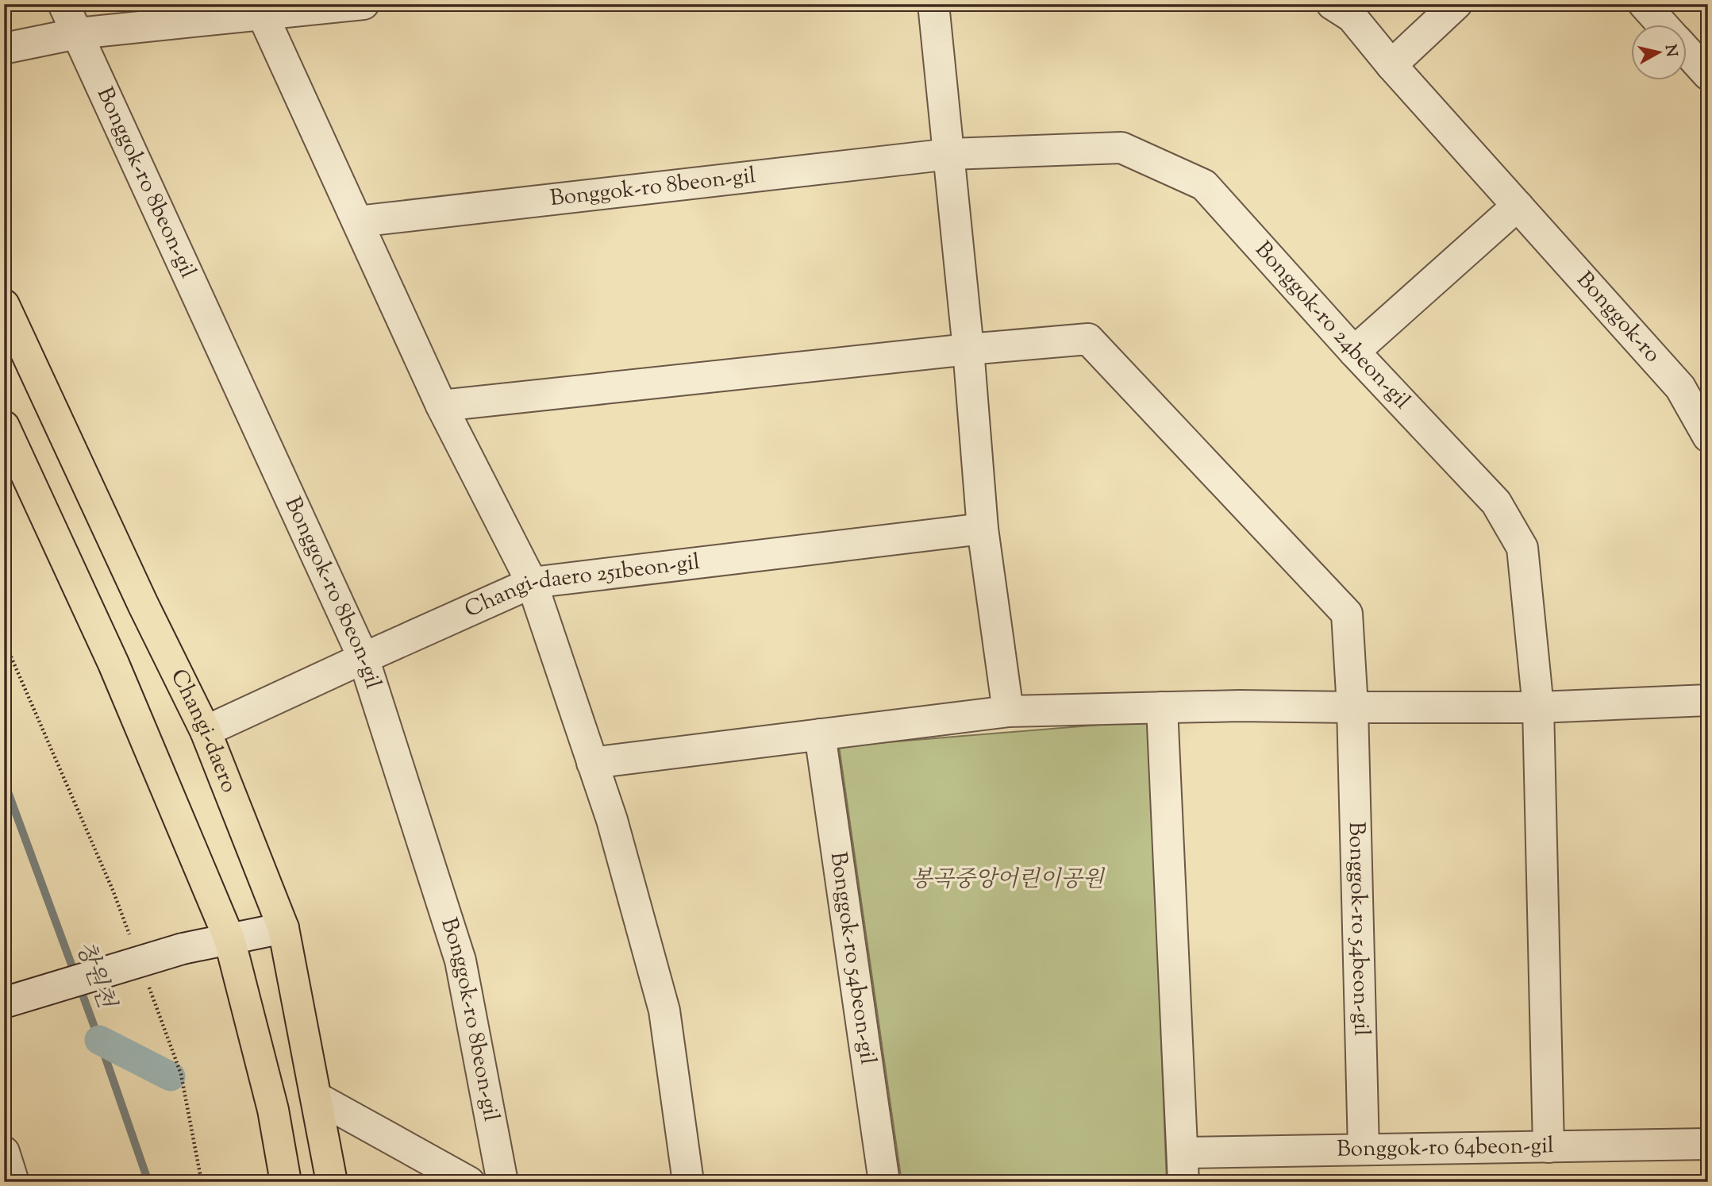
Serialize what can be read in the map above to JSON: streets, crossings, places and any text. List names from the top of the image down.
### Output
{
  "streets": {
    "main road": ["Changi-daero"],
    "street": [
      "Bonggok-ro 8beon-gil",
      "Bonggok-ro",
      "Bonggok-ro 24beon-gil",
      "Changi-daero 251beon-gil",
      "Bonggok-ro 54beon-gil",
      "Bonggok-ro 64beon-gil"
    ]
  },
  "crossings": [
    ["Bonggok-ro 8beon-gil", "Bonggok-ro 24beon-gil"],
    ["Bonggok-ro 8beon-gil", "Changi-daero 251beon-gil"],
    ["Changi-daero 251beon-gil", "Changi-daero"],
    ["Bonggok-ro 54beon-gil", "Bonggok-ro 64beon-gil"]
  ],
  "water": ["창원천"],
  "parks": ["봉곡중앙어린이공원"],
  "north": "right"
}
